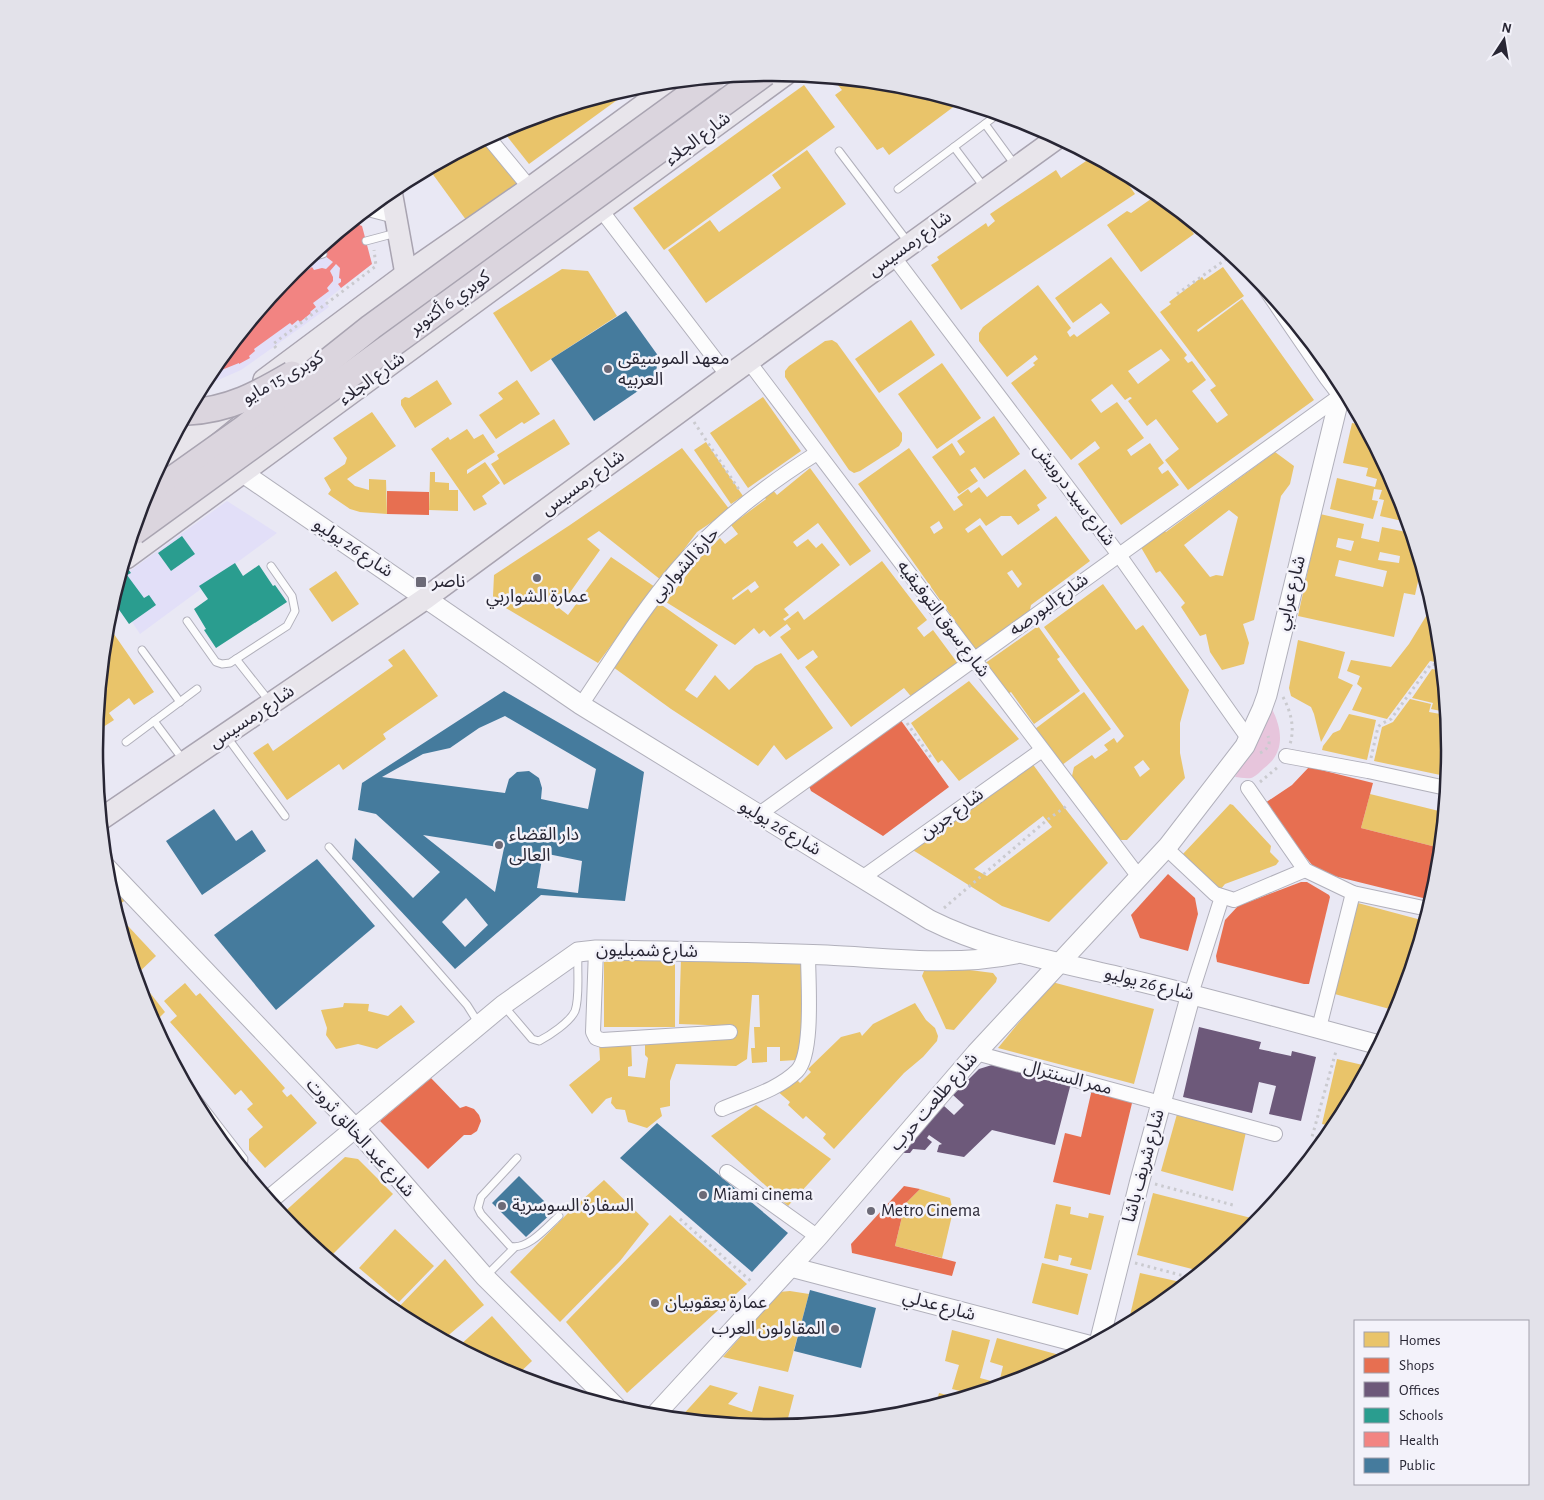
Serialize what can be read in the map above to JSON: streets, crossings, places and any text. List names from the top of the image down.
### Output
{
  "streets": {
    "highway": ["كوبري 6 أكتوبر", "كوبرى 15 مايو"],
    "main road": ["شارع الجلاء", "شارع رمسيس"],
    "street": [
      "شارع سيد درويش",
      "شارع 26 يوليو",
      "حارة الشواربى",
      "شارع عرابي",
      "شارع البورصه",
      "شارع سوق التوفيقيه",
      "شارع جرين",
      "شارع شمبليون",
      "ممر السنترال",
      "شارع طلعت حرب",
      "شارع عبد الخالق ثروت",
      "شارع شريف باشا",
      "شارع عدلي"
    ]
  },
  "crossings": [
    ["شارع الجلاء", "شارع 26 يوليو"],
    ["شارع رمسيس", "شارع سيد درويش"],
    ["شارع رمسيس", "شارع 26 يوليو"],
    ["شارع رمسيس", "شارع سوق التوفيقيه"],
    ["كوبري 6 أكتوبر", "كوبرى 15 مايو"],
    ["شارع سيد درويش", "شارع عرابي"],
    ["شارع سيد درويش", "شارع البورصه"],
    ["شارع 26 يوليو", "حارة الشواربى"],
    ["شارع 26 يوليو", "شارع البورصه"],
    ["شارع 26 يوليو", "شارع جرين"],
    ["شارع 26 يوليو", "شارع شمبليون"],
    ["شارع 26 يوليو", "شارع طلعت حرب"],
    ["شارع 26 يوليو", "شارع شريف باشا"],
    ["حارة الشواربى", "شارع سوق التوفيقيه"],
    ["شارع عرابي", "شارع طلعت حرب"],
    ["شارع البورصه", "شارع سوق التوفيقيه"],
    ["شارع سوق التوفيقيه", "شارع جرين"],
    ["شارع سوق التوفيقيه", "شارع طلعت حرب"],
    ["شارع شمبليون", "شارع عبد الخالق ثروت"],
    ["ممر السنترال", "شارع طلعت حرب"],
    ["ممر السنترال", "شارع شريف باشا"],
    ["شارع طلعت حرب", "شارع عدلي"]
  ],
  "places": {
    "other": [
      "معهد الموسيقى العربيه",
      "عمارة الشواربي",
      "دار القضاء العالى",
      "Miami cinema",
      "السفارة السوسرية",
      "Metro Cinema",
      "عمارة يعقوبيان",
      "المقاولون العرب"
    ],
    "transit": ["ناصر"]
  },
  "legend": [
    "Homes",
    "Shops",
    "Offices",
    "Schools",
    "Health",
    "Public"
  ],
  "north": "top"
}
